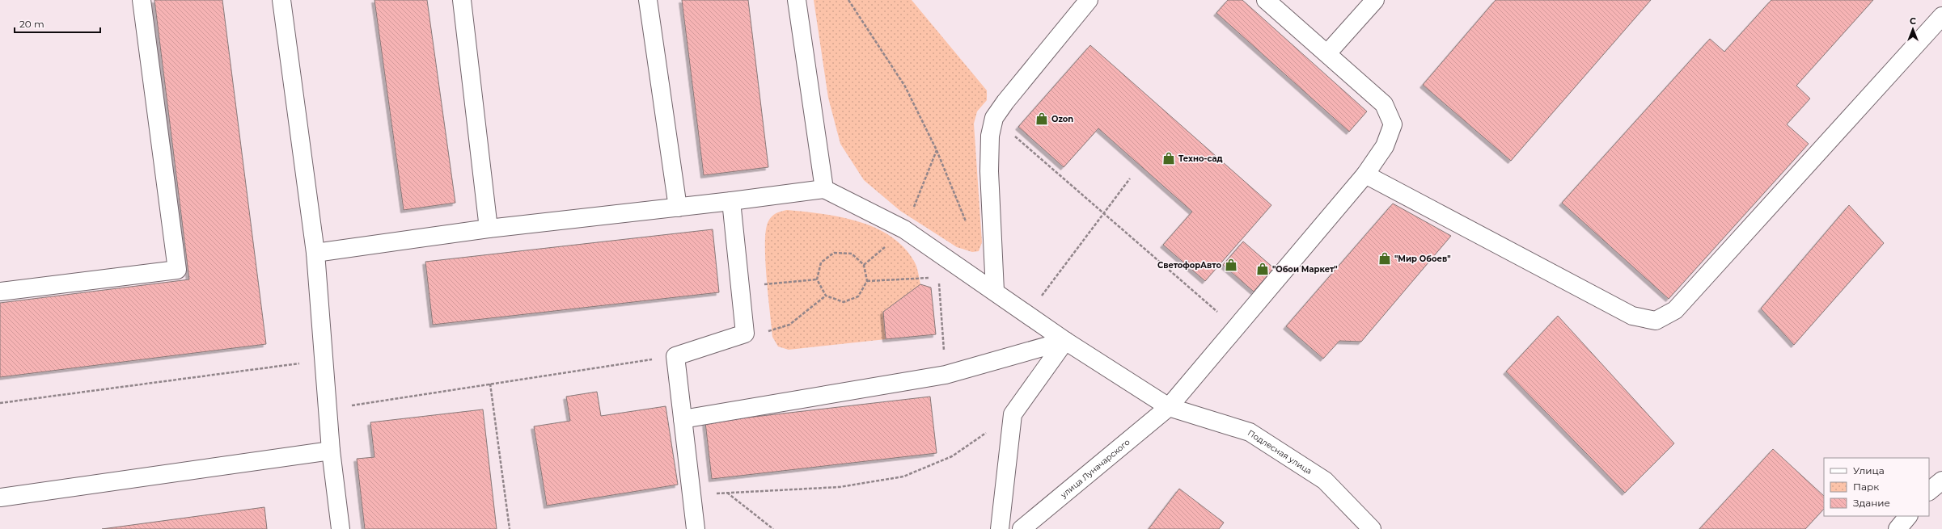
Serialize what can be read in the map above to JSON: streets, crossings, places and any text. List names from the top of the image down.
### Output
{
  "streets": {
    "street": ["Подлесная улица", "улица Луначарского"]
  },
  "crossings": [
    ["Подлесная улица", "улица Луначарского"]
  ],
  "places": {
    "shop": [
      "Ozon",
      "Техно-сад",
      "\"Мир Обоев\"",
      "СветофорАвто",
      "\"Обои Маркет\""
    ]
  },
  "legend": ["Улица", "Парк", "Здание"],
  "scale_bar": "20 m",
  "north": "top"
}
